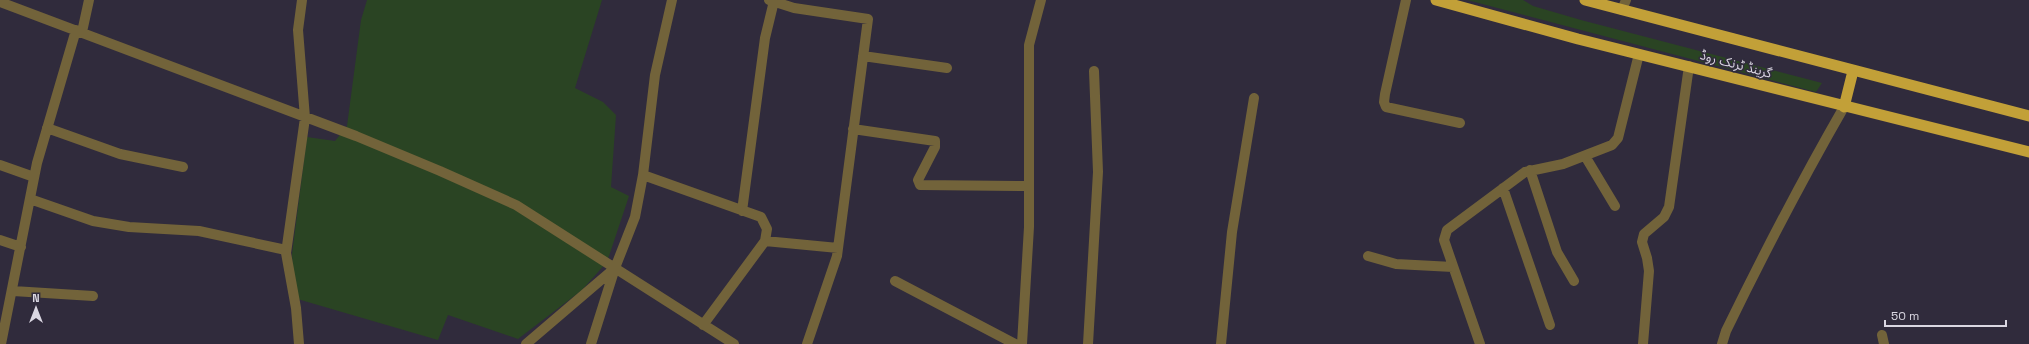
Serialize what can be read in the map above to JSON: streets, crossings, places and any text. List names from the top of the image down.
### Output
{
  "streets": {
    "highway": ["گرینڈ ٹرنک روڈ"]
  },
  "scale_bar": "50 m",
  "north": "top"
}
